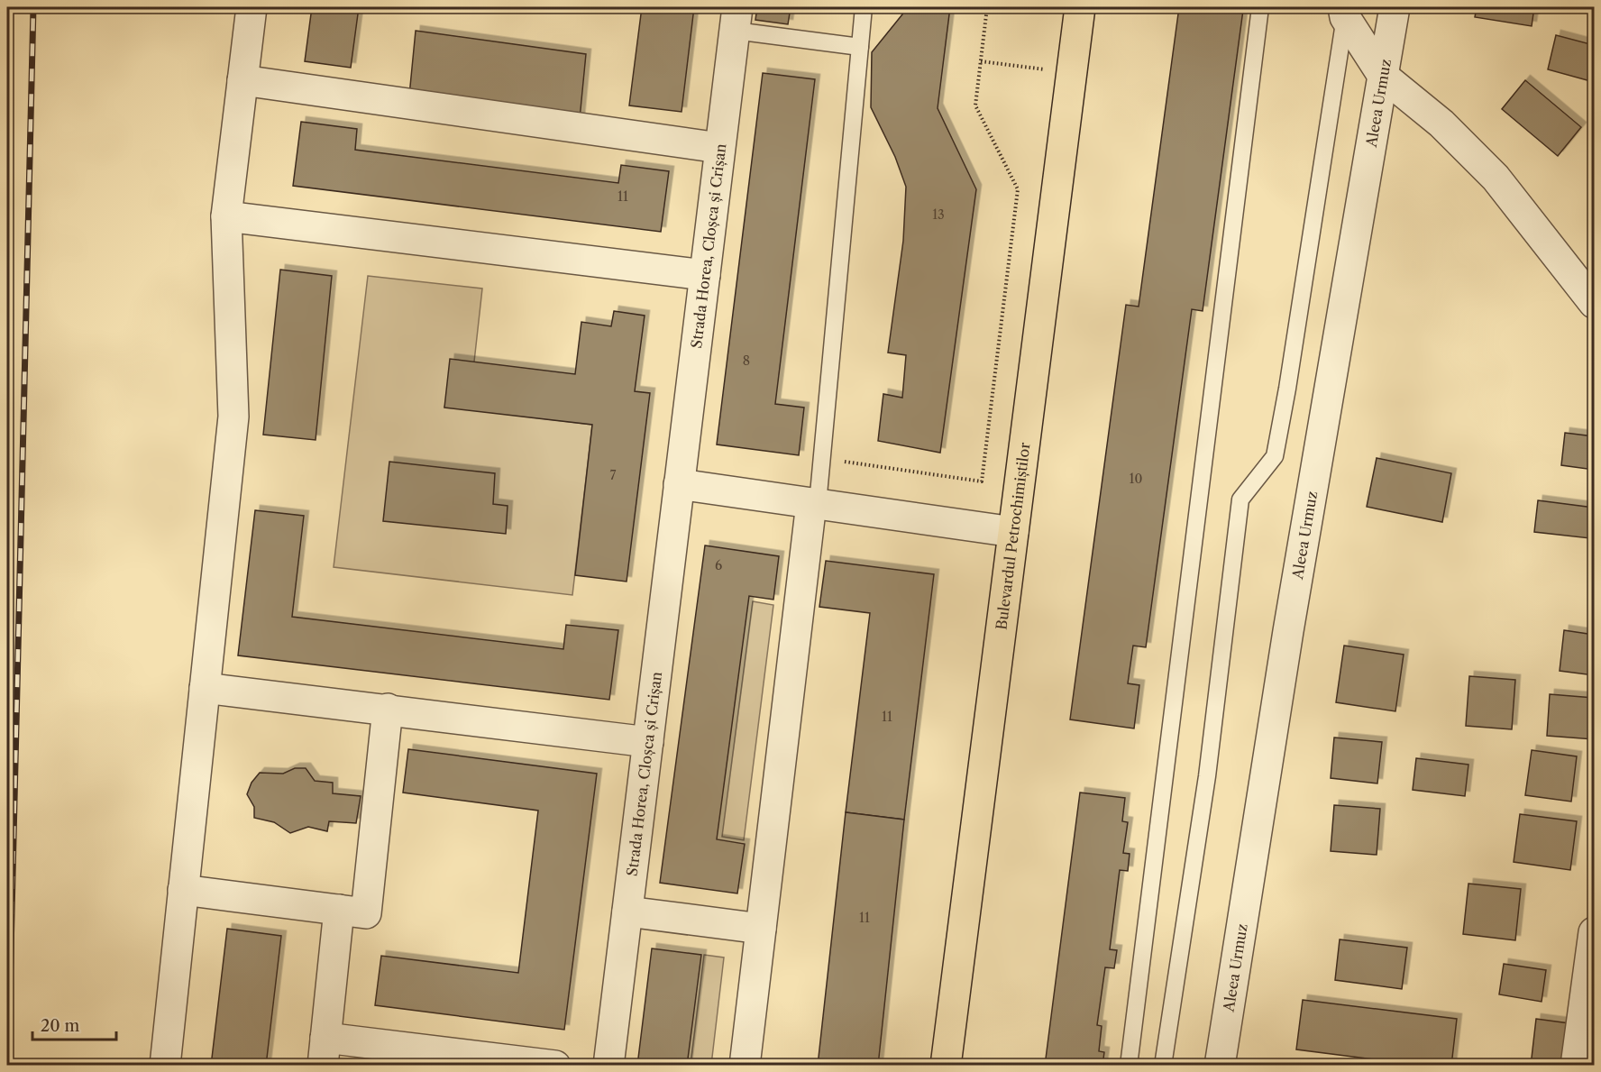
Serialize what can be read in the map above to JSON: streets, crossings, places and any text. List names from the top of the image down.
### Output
{
  "streets": {
    "main road": ["Bulevardul Petrochimiștilor"],
    "street": ["Aleea Urmuz", "Strada Horea, Cloșca și Crișan"]
  },
  "house_numbers": [
    "11",
    "13",
    "8",
    "7",
    "10",
    "6",
    "11",
    "11"
  ],
  "scale_bar": "20 m"
}
